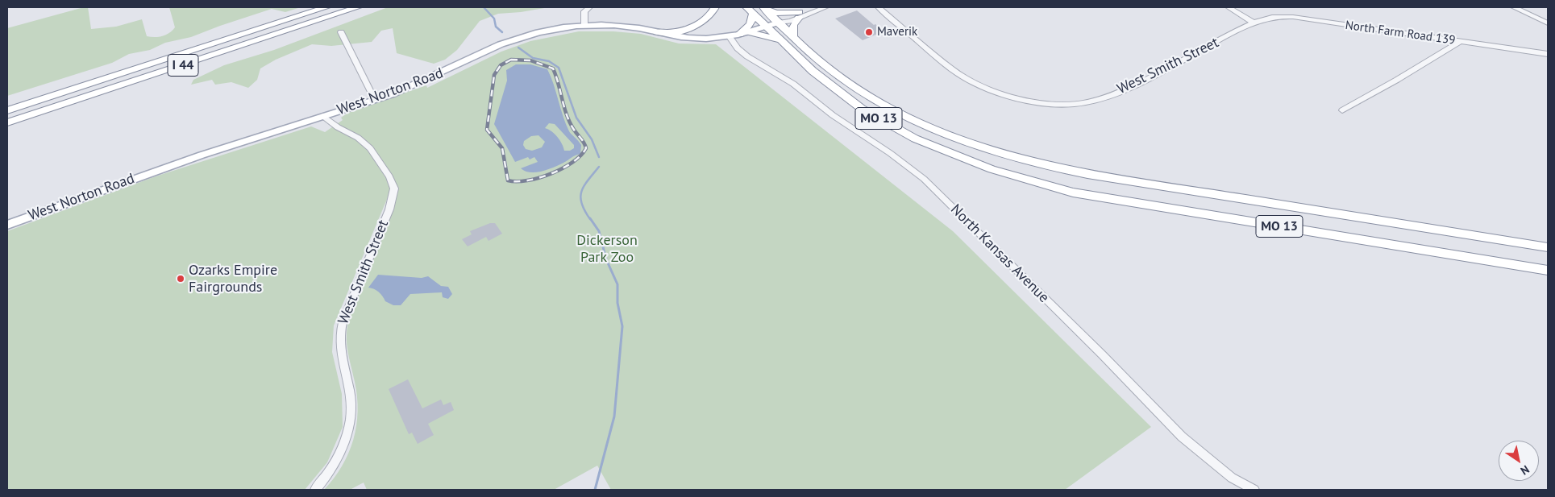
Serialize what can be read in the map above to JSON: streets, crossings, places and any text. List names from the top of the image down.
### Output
{
  "streets": {
    "highway": ["I 44", "MO 13"],
    "main road": ["West Norton Road"],
    "street": ["North Farm Road 139", "West Smith Street", "North Kansas Avenue"]
  },
  "crossings": [
    ["North Farm Road 139", "West Smith Street"],
    ["West Smith Street", "West Norton Road"],
    ["West Norton Road", "MO 13"],
    ["West Norton Road", "North Kansas Avenue"]
  ],
  "parks": ["Dickerson Park Zoo"],
  "places": ["Maverik", "Ozarks Empire Fairgrounds"],
  "north": "bottom right"
}
